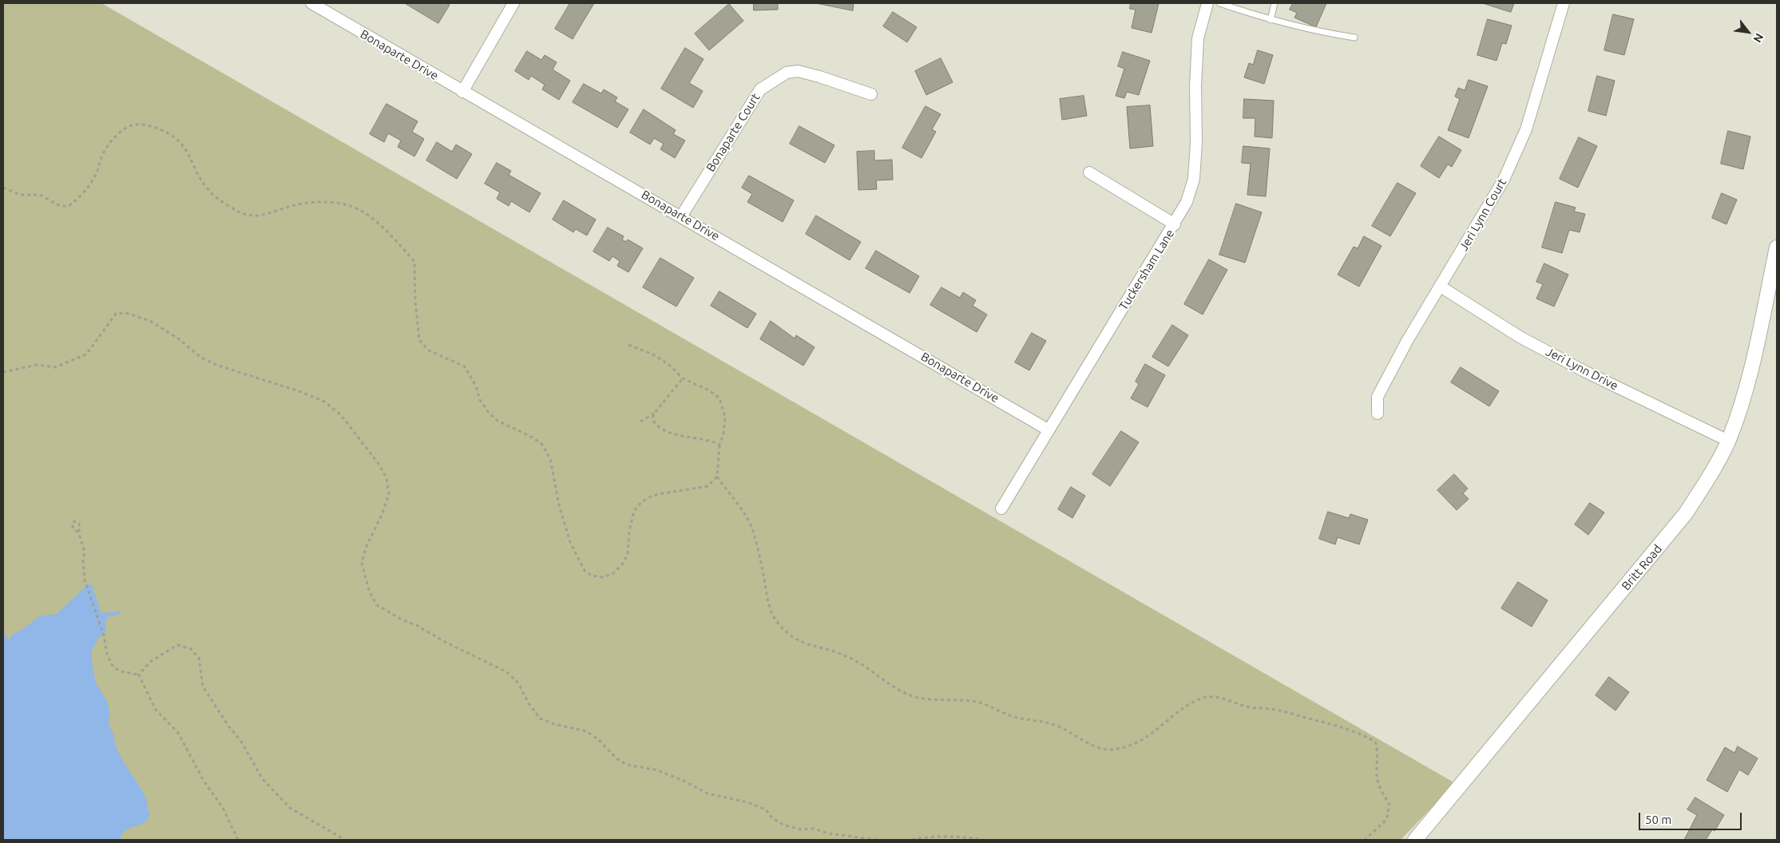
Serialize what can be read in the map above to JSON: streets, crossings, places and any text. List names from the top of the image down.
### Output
{
  "streets": {
    "street": [
      "Bonaparte Drive",
      "Bonaparte Court",
      "Jeri Lynn Court",
      "Tuckersham Lane",
      "Jeri Lynn Drive",
      "Britt Road"
    ]
  },
  "crossings": [
    ["Bonaparte Drive", "Bonaparte Court"],
    ["Bonaparte Drive", "Tuckersham Lane"],
    ["Jeri Lynn Court", "Jeri Lynn Drive"],
    ["Jeri Lynn Drive", "Britt Road"]
  ],
  "scale_bar": "50 m",
  "north": "bottom right"
}
